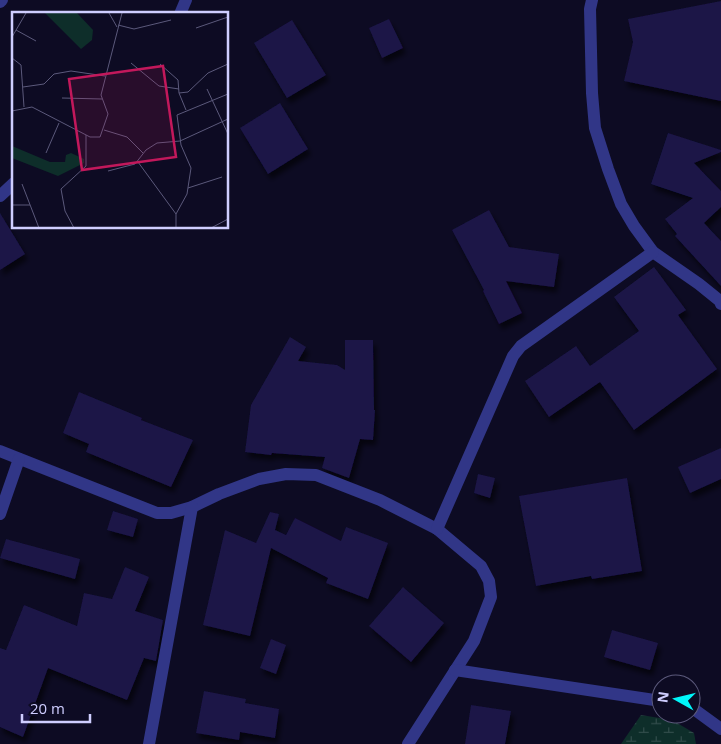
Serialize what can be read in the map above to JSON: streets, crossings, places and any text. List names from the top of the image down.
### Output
{
  "scale_bar": "20 m",
  "north": "left"
}
